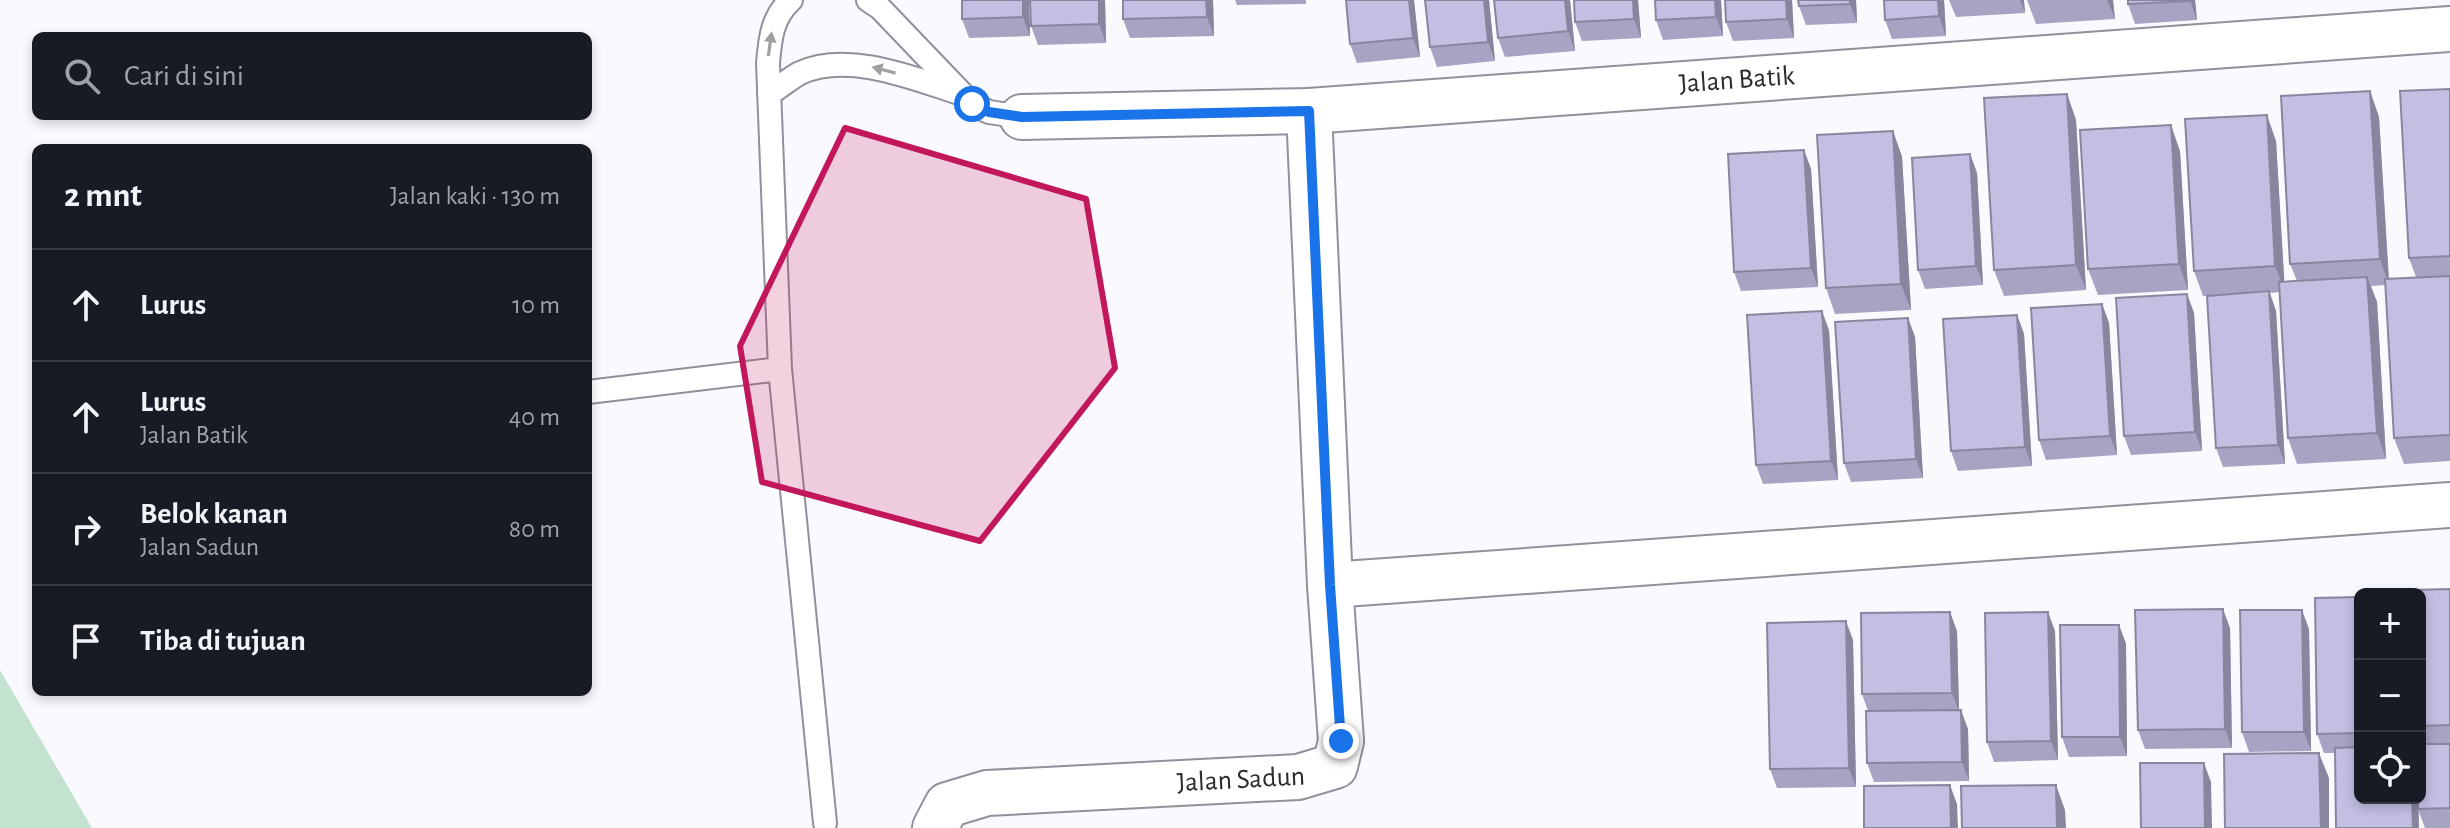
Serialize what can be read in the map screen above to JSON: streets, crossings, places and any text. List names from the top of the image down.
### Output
{
  "streets": {
    "street": ["Jalan Batik", "Jalan Sadun"]
  },
  "crossings": [
    ["Jalan Batik", "Jalan Sadun"]
  ],
  "page": {
    "search": "Cari di sini",
    "heading": ["2 mnt", "Jalan kaki · 130 m"],
    "list": [
      ["Lurus", "10 m"],
      ["Lurus", "Jalan Batik", "40 m"],
      ["Belok kanan", "Jalan Sadun", "80 m"],
      "Tiba di tujuan"
    ],
    "map_buttons": ["+", "−"]
  }
}
